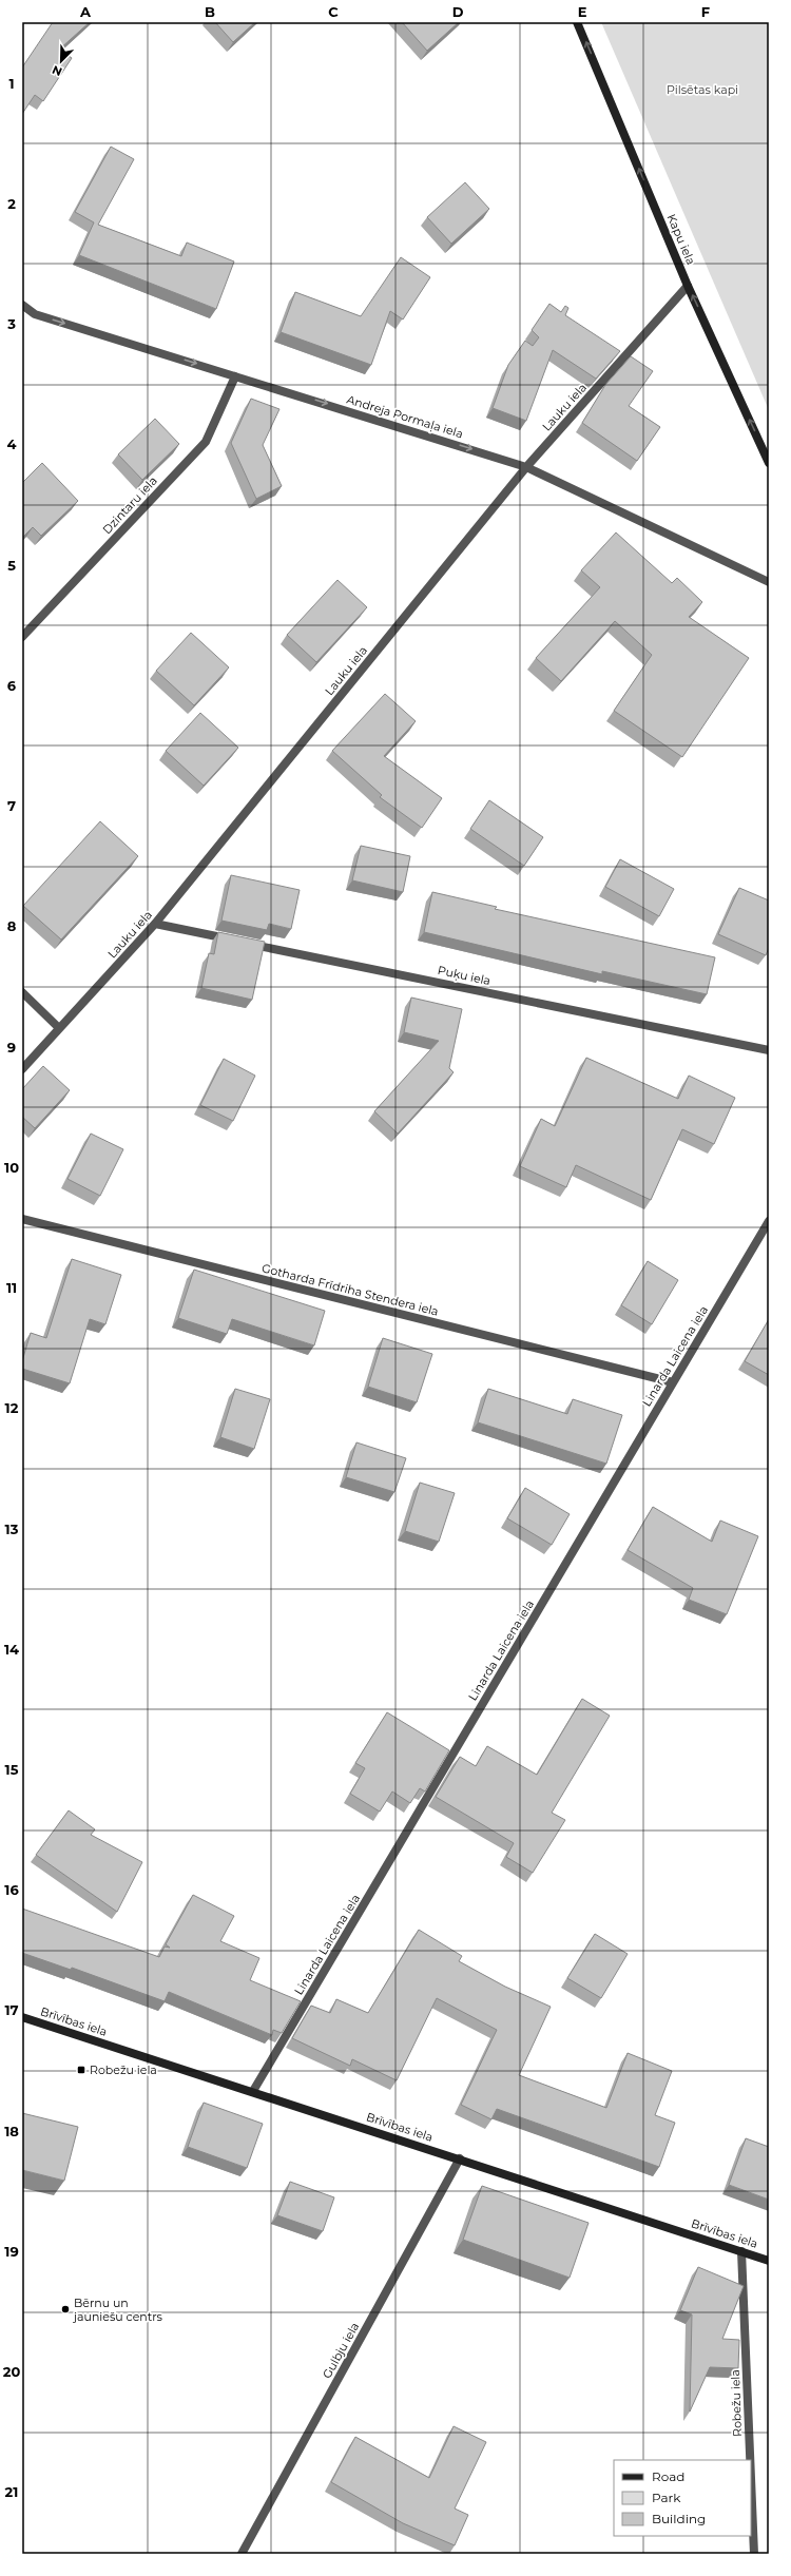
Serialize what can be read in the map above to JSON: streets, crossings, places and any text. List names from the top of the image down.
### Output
{
  "streets": {
    "main road": ["Kapu iela", "Brīvības iela"],
    "street": [
      "Lauku iela",
      "Andreja Pormaļa iela",
      "Dzintaru iela",
      "Puķu iela",
      "Gotharda Frīdriha Stendera iela",
      "Linarda Laicena iela",
      "Gulbju iela",
      "Robežu iela"
    ]
  },
  "crossings": [
    ["Kapu iela", "Lauku iela"],
    ["Lauku iela", "Andreja Pormaļa iela"],
    ["Lauku iela", "Puķu iela"],
    ["Andreja Pormaļa iela", "Dzintaru iela"],
    ["Gotharda Frīdriha Stendera iela", "Linarda Laicena iela"],
    ["Linarda Laicena iela", "Brīvības iela"],
    ["Brīvības iela", "Gulbju iela"],
    ["Brīvības iela", "Robežu iela"]
  ],
  "one_way": ["Kapu iela", "Andreja Pormaļa iela"],
  "parks": ["Pilsētas kapi"],
  "places": {
    "transit": ["Robežu iela"],
    "other": ["Bērnu un jauniešu centrs"]
  },
  "legend": ["Road", "Park", "Building"],
  "north": "bottom left",
  "grid": {
    "columns": [
      "A",
      "B",
      "C",
      "D",
      "E",
      "F"
    ],
    "rows": [
      "1",
      "2",
      "3",
      "4",
      "5",
      "6",
      "7",
      "8",
      "9",
      "10",
      "11",
      "12",
      "13",
      "14",
      "15",
      "16",
      "17",
      "18",
      "19",
      "20",
      "21"
    ]
  }
}
